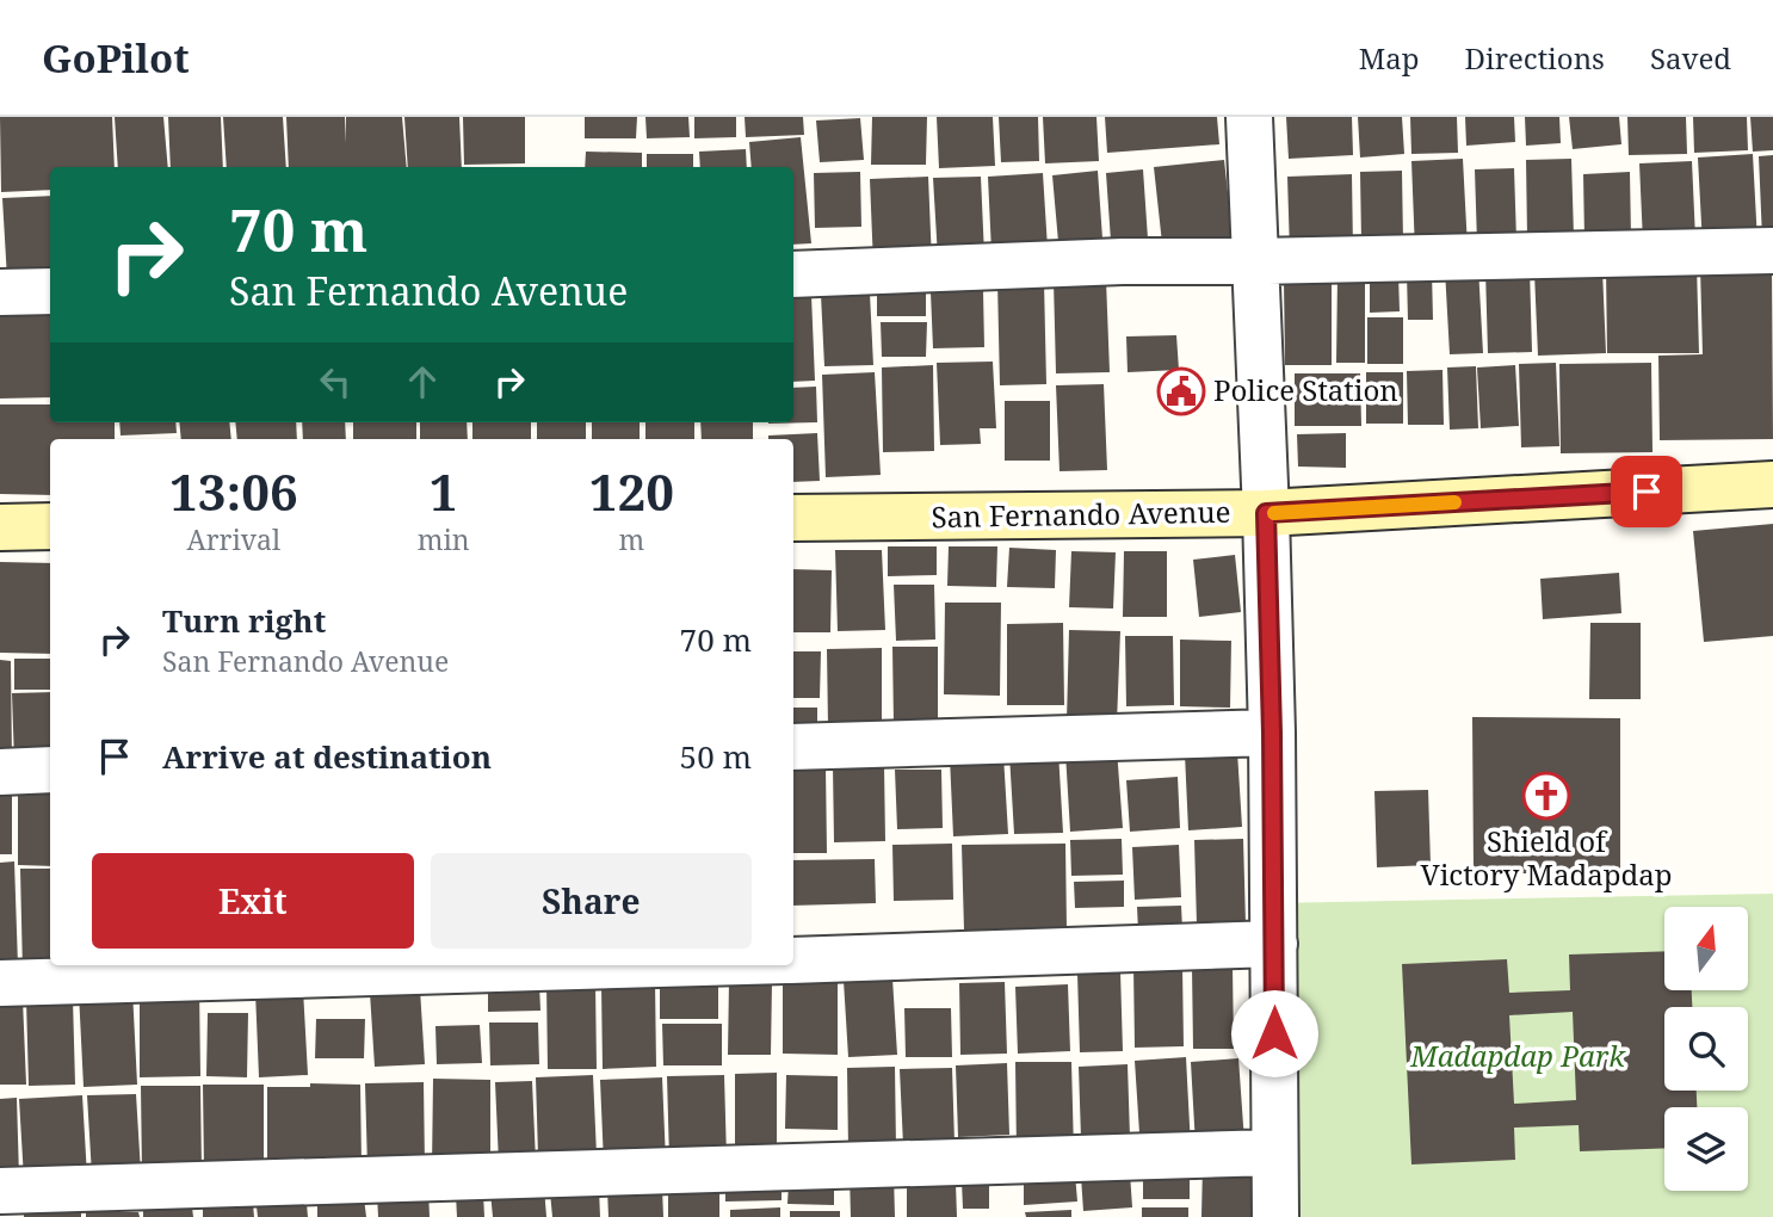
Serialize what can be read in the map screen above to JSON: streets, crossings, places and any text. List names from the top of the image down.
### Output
{
  "streets": {
    "main road": ["San Fernando Avenue"]
  },
  "parks": ["Madapdap Park"],
  "places": {
    "public building": ["Police Station"],
    "church": ["Shield of Victory Madapdap"]
  },
  "north": "top",
  "page": {
    "header": "GoPilot",
    "nav": ["Map", "Directions", "Saved"],
    "turn": ["70 m", "San Fernando Avenue"],
    "eta": [
      "13:06",
      "Arrival",
      "1",
      "min",
      "120",
      "m"
    ],
    "list": [
      {
        "name": "Turn right",
        "note": "San Fernando Avenue",
        "value": "70 m"
      },
      {
        "name": "Arrive at destination",
        "value": "50 m"
      }
    ],
    "buttons": ["Exit", "Share"]
  }
}
